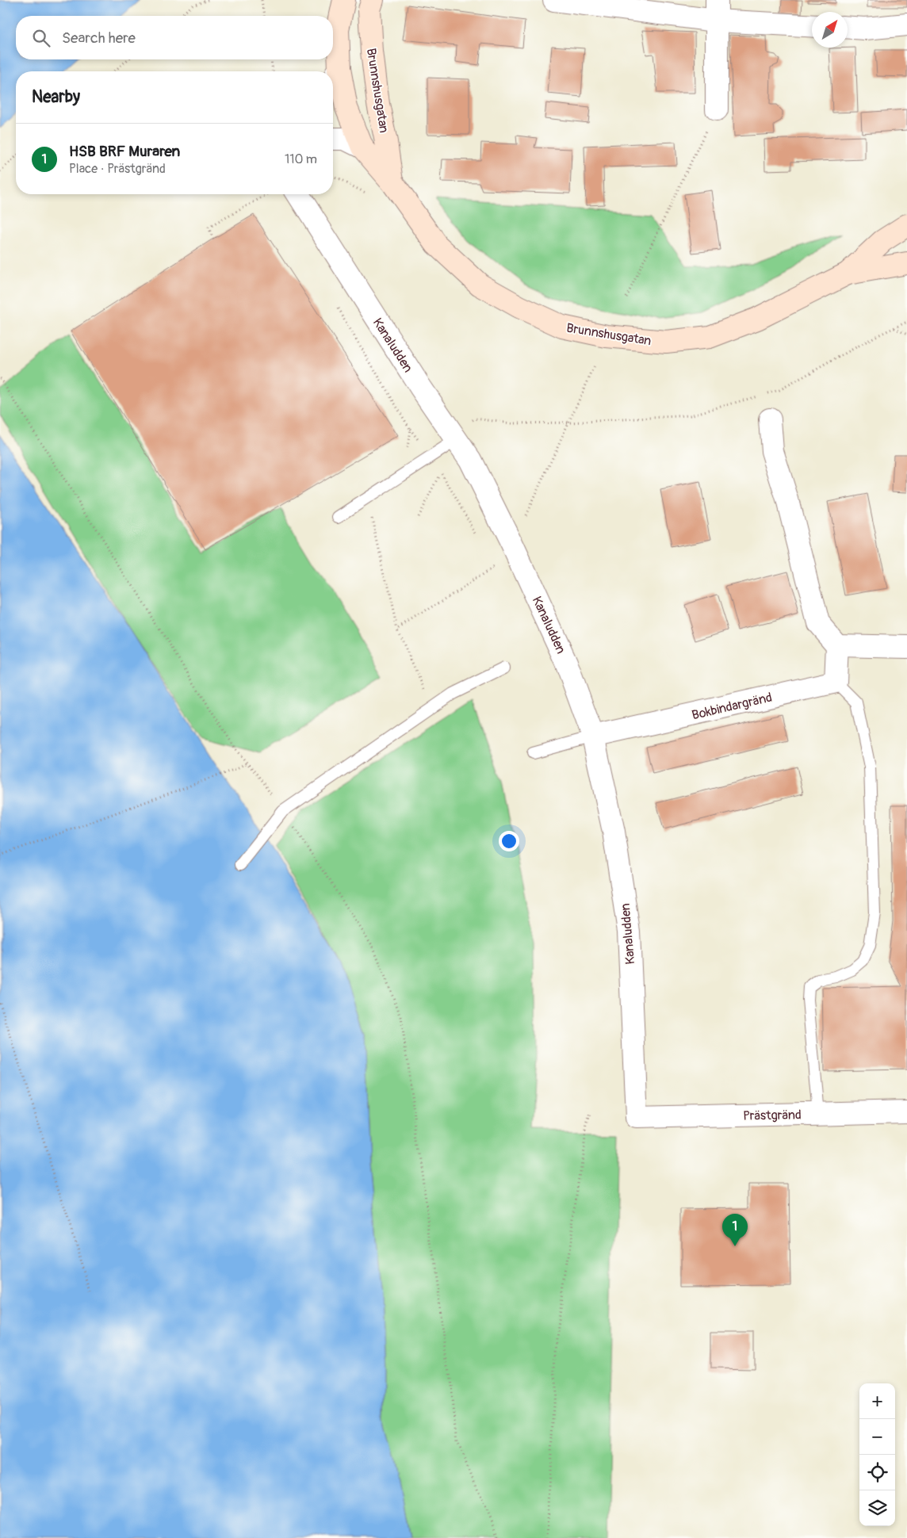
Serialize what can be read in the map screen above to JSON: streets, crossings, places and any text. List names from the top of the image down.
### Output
{
  "streets": {
    "main road": ["Brunnshusgatan"],
    "street": ["Kanaludden", "Bokbindargränd", "Prästgränd"]
  },
  "crossings": [
    ["Kanaludden", "Bokbindargränd"],
    ["Kanaludden", "Prästgränd"]
  ],
  "north": "top right",
  "page": {
    "search": "Search here",
    "heading": "Nearby",
    "list": [
      {
        "mark": "1",
        "name": "HSB BRF Muraren",
        "note": "Place · Prästgränd",
        "value": "110 m"
      }
    ],
    "pins": "1",
    "map_buttons": ["+", "−"]
  }
}
